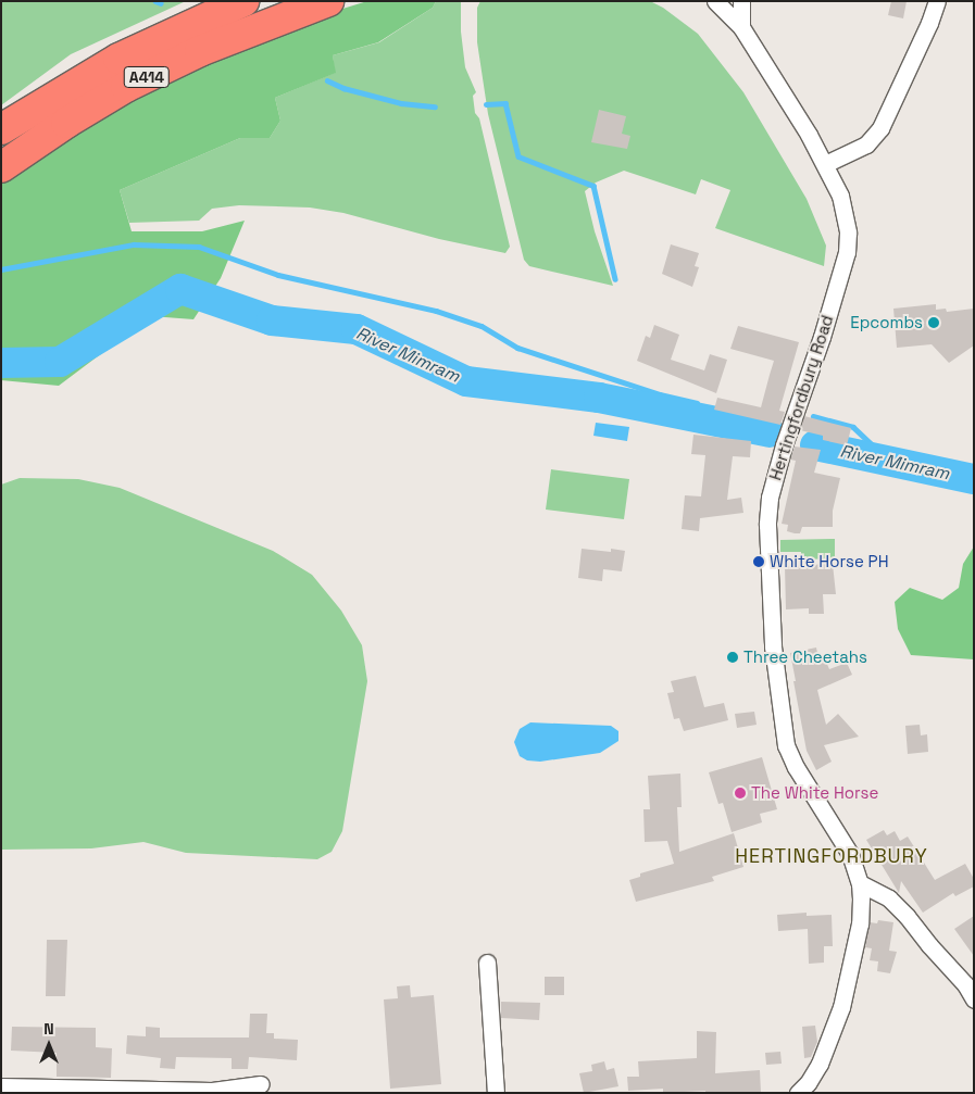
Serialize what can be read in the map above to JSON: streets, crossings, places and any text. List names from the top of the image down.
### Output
{
  "streets": {
    "highway": ["A414"],
    "street": ["Hertingfordbury Road"]
  },
  "districts": ["HERTINGFORDBURY"],
  "water": ["River Mimram"],
  "places": [
    "Epcombs",
    "White Horse PH",
    "Three Cheetahs",
    "The White Horse"
  ],
  "north": "top"
}
